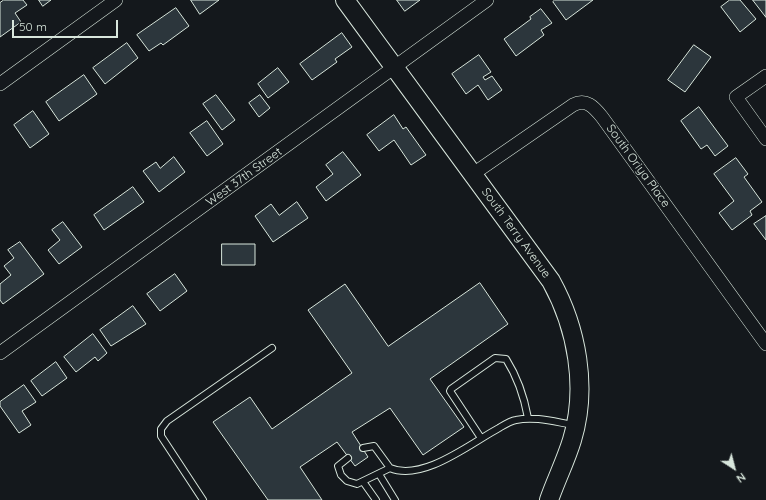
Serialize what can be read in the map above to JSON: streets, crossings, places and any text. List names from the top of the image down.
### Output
{
  "streets": {
    "street": ["South Oriya Place", "West 37th Street", "South Terry Avenue"]
  },
  "crossings": [
    ["South Oriya Place", "South Terry Avenue"],
    ["West 37th Street", "South Terry Avenue"]
  ],
  "scale_bar": "50 m",
  "north": "bottom right"
}
